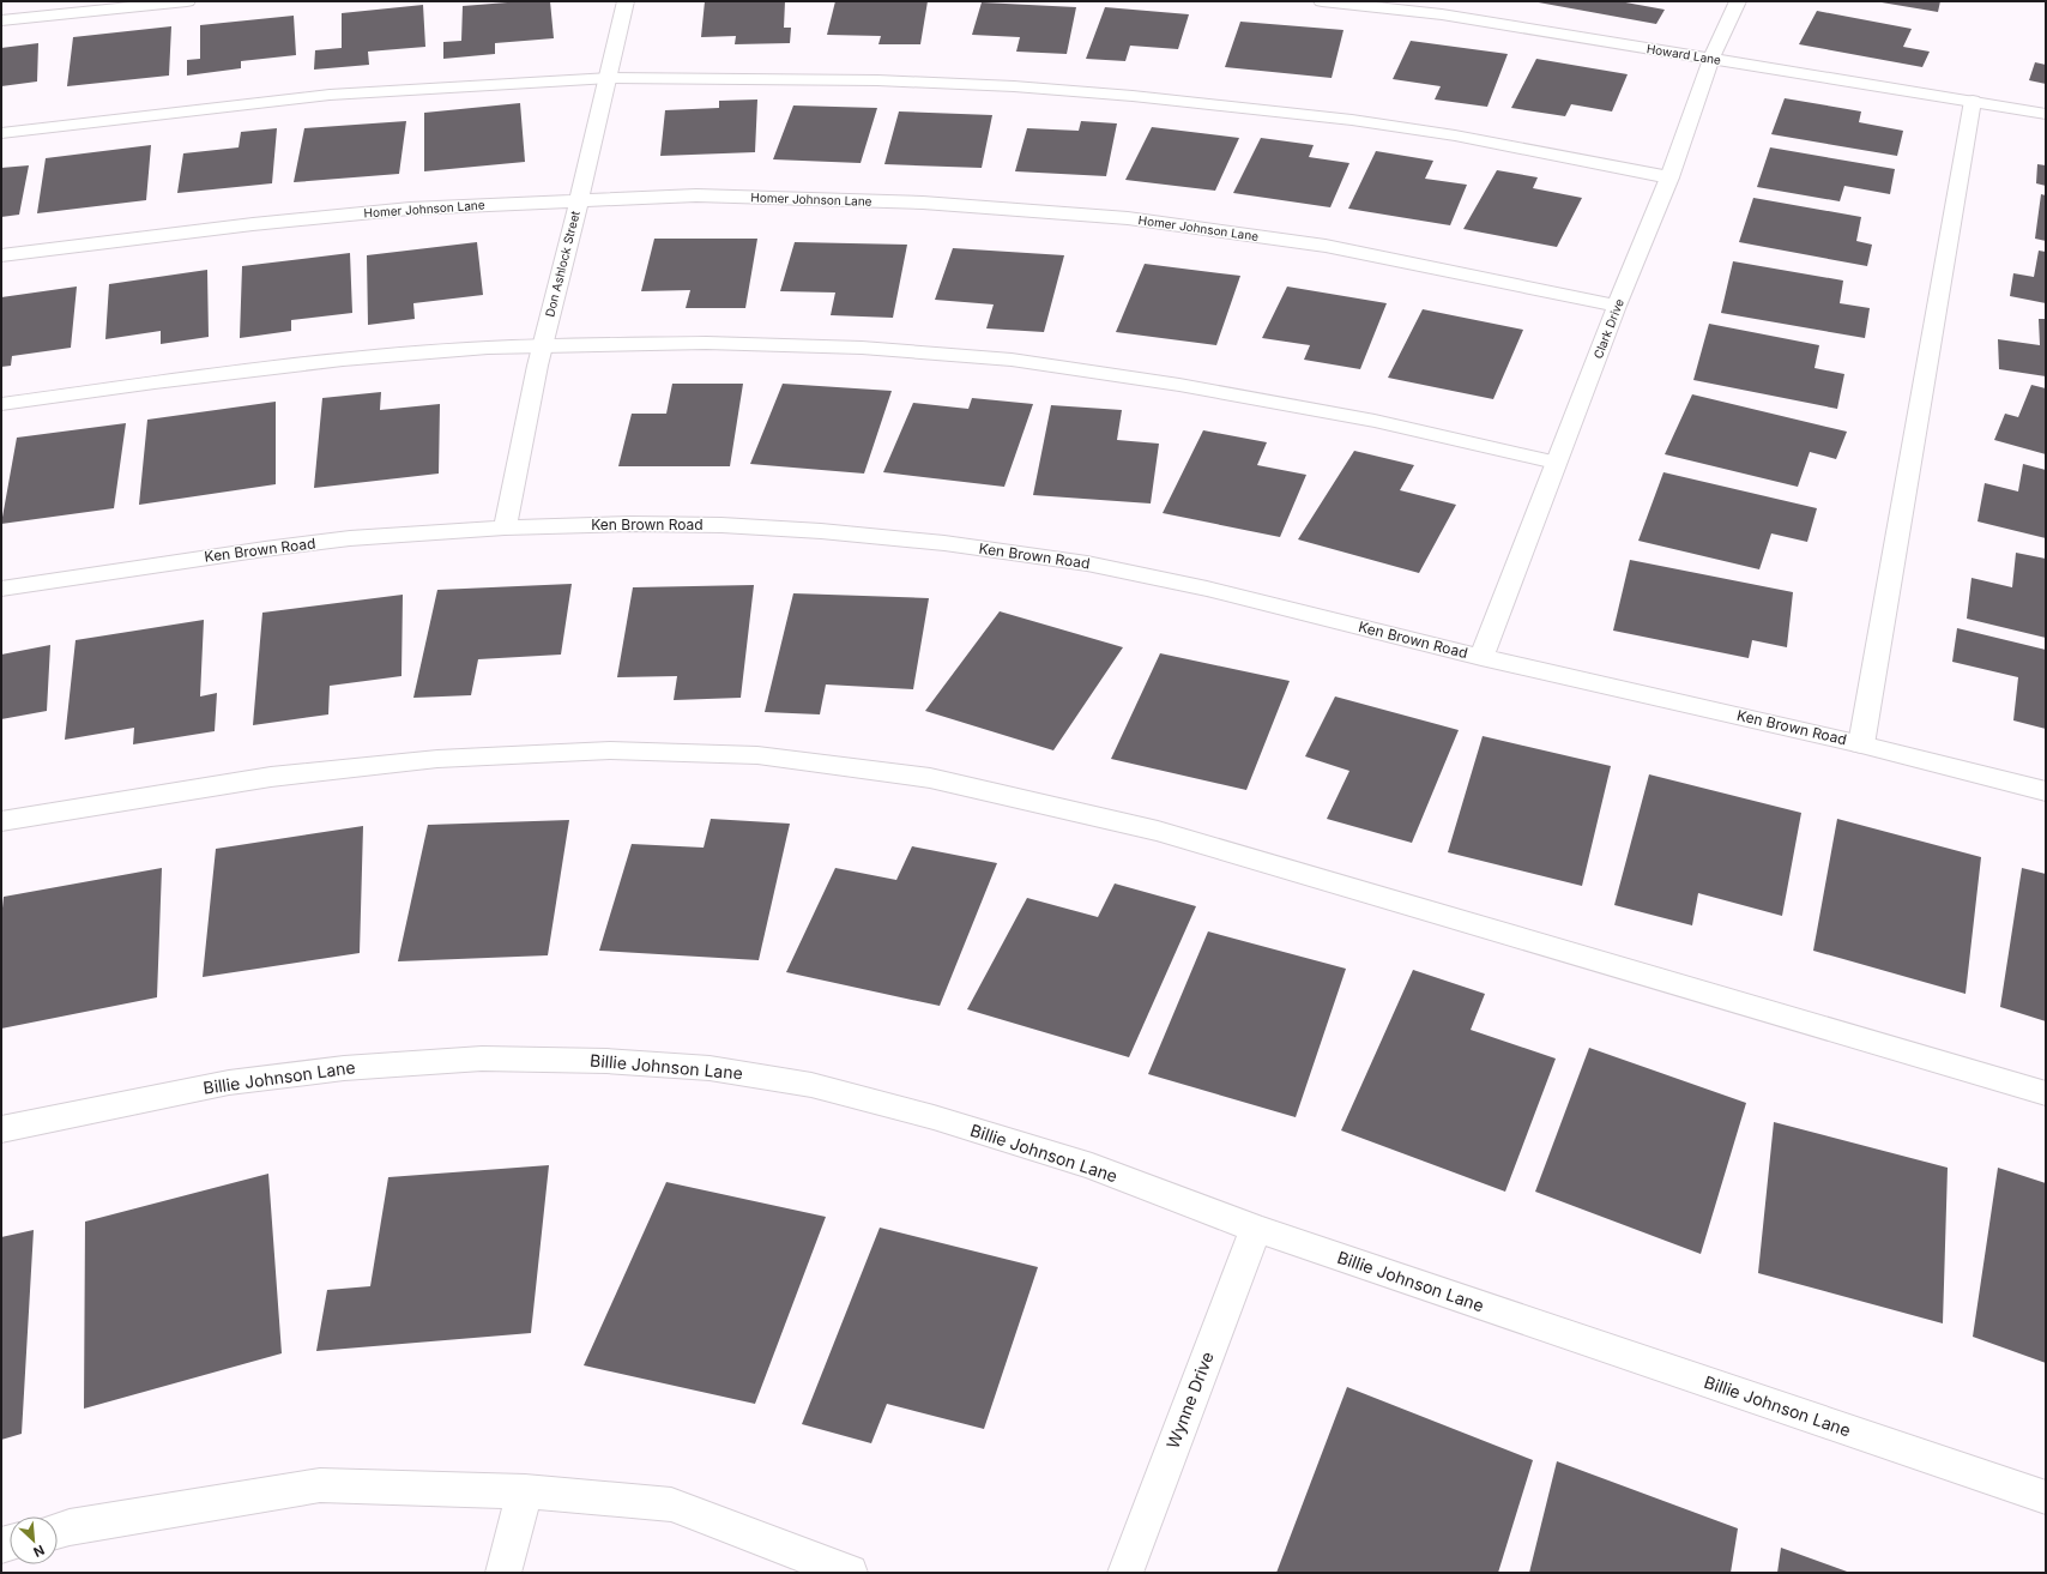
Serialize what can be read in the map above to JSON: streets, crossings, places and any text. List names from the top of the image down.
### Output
{
  "streets": {
    "street": [
      "Howard Lane",
      "Homer Johnson Lane",
      "Don Ashlock Street",
      "Clark Drive",
      "Ken Brown Road",
      "Billie Johnson Lane",
      "Wynne Drive"
    ]
  },
  "crossings": [
    ["Howard Lane", "Clark Drive"],
    ["Homer Johnson Lane", "Don Ashlock Street"],
    ["Homer Johnson Lane", "Clark Drive"],
    ["Don Ashlock Street", "Ken Brown Road"],
    ["Clark Drive", "Ken Brown Road"],
    ["Billie Johnson Lane", "Wynne Drive"]
  ],
  "north": "bottom right"
}
